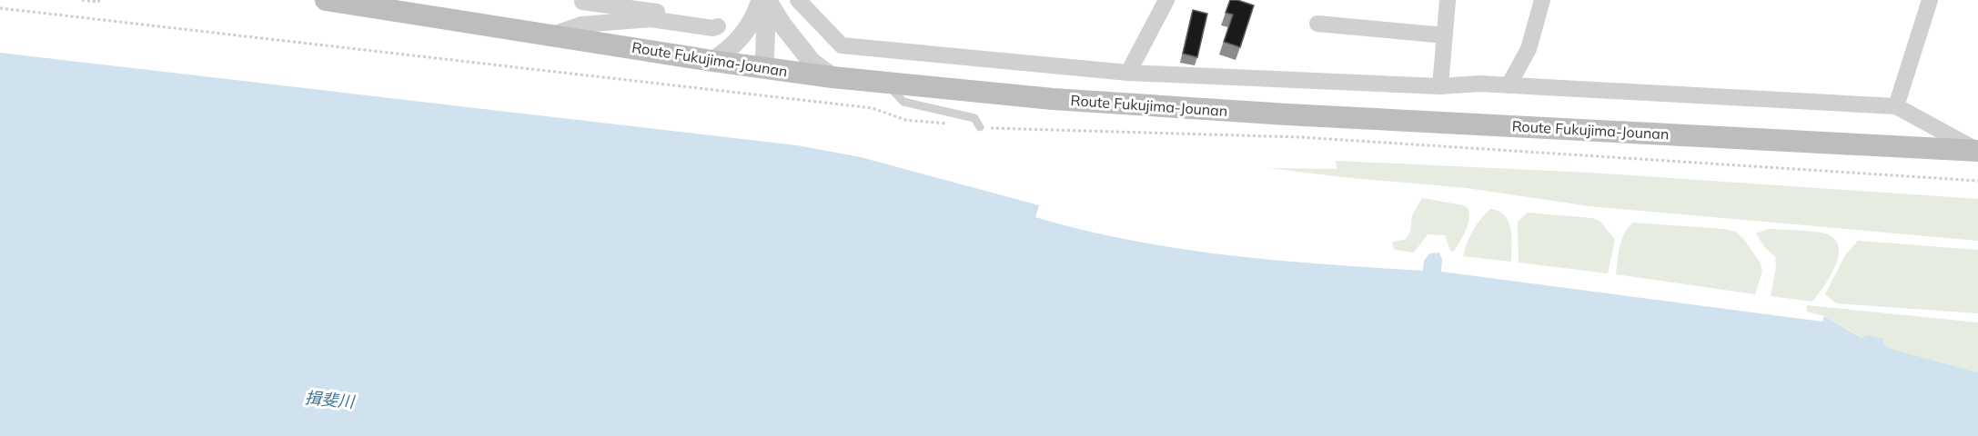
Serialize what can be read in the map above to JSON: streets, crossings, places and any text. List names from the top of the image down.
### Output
{
  "streets": {
    "main road": ["Route Fukujima-Jounan"]
  },
  "water": ["揖斐川"]
}
